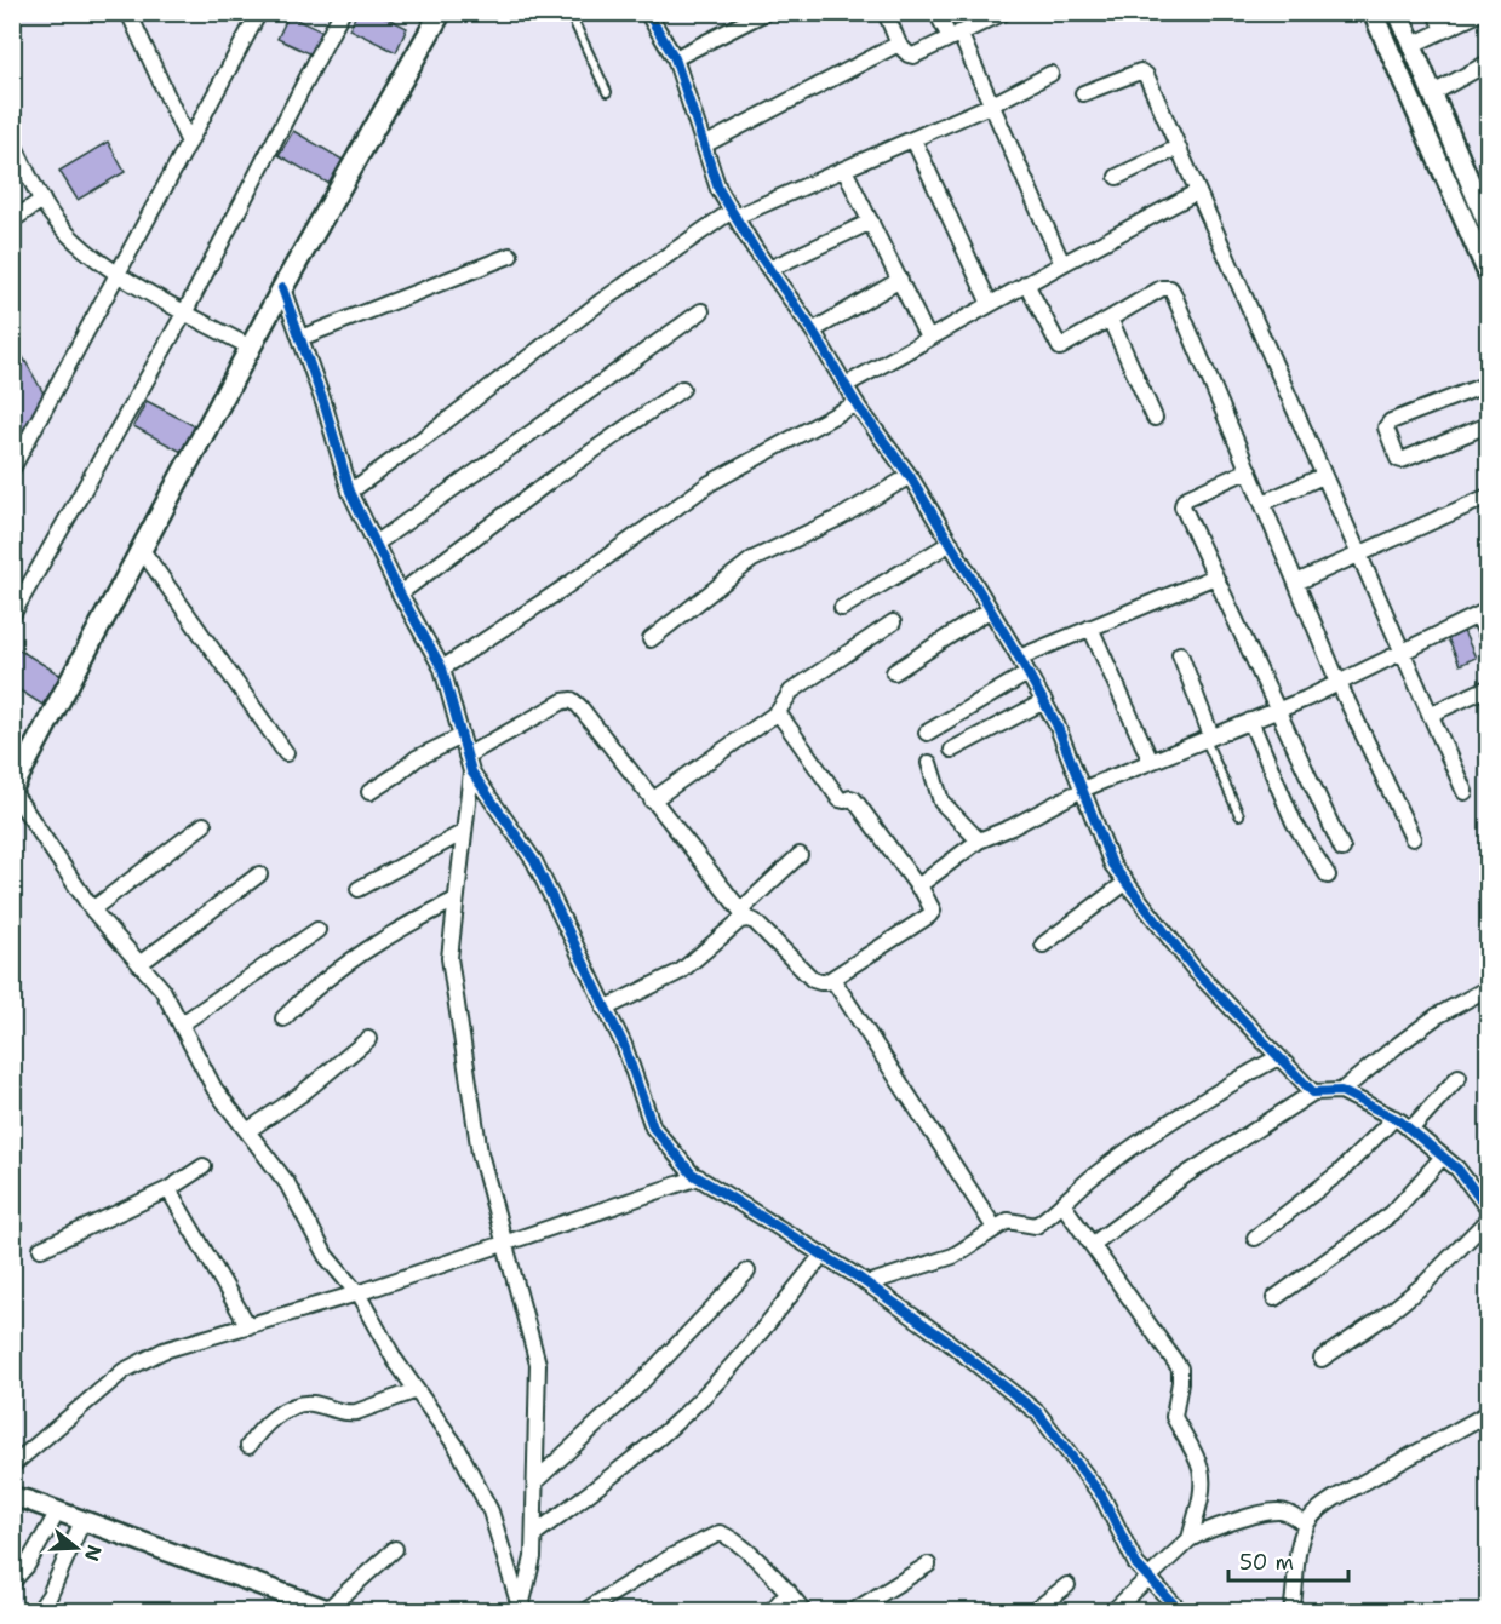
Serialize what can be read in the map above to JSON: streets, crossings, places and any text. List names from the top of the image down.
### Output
{
  "scale_bar": "50 m",
  "north": "right"
}
